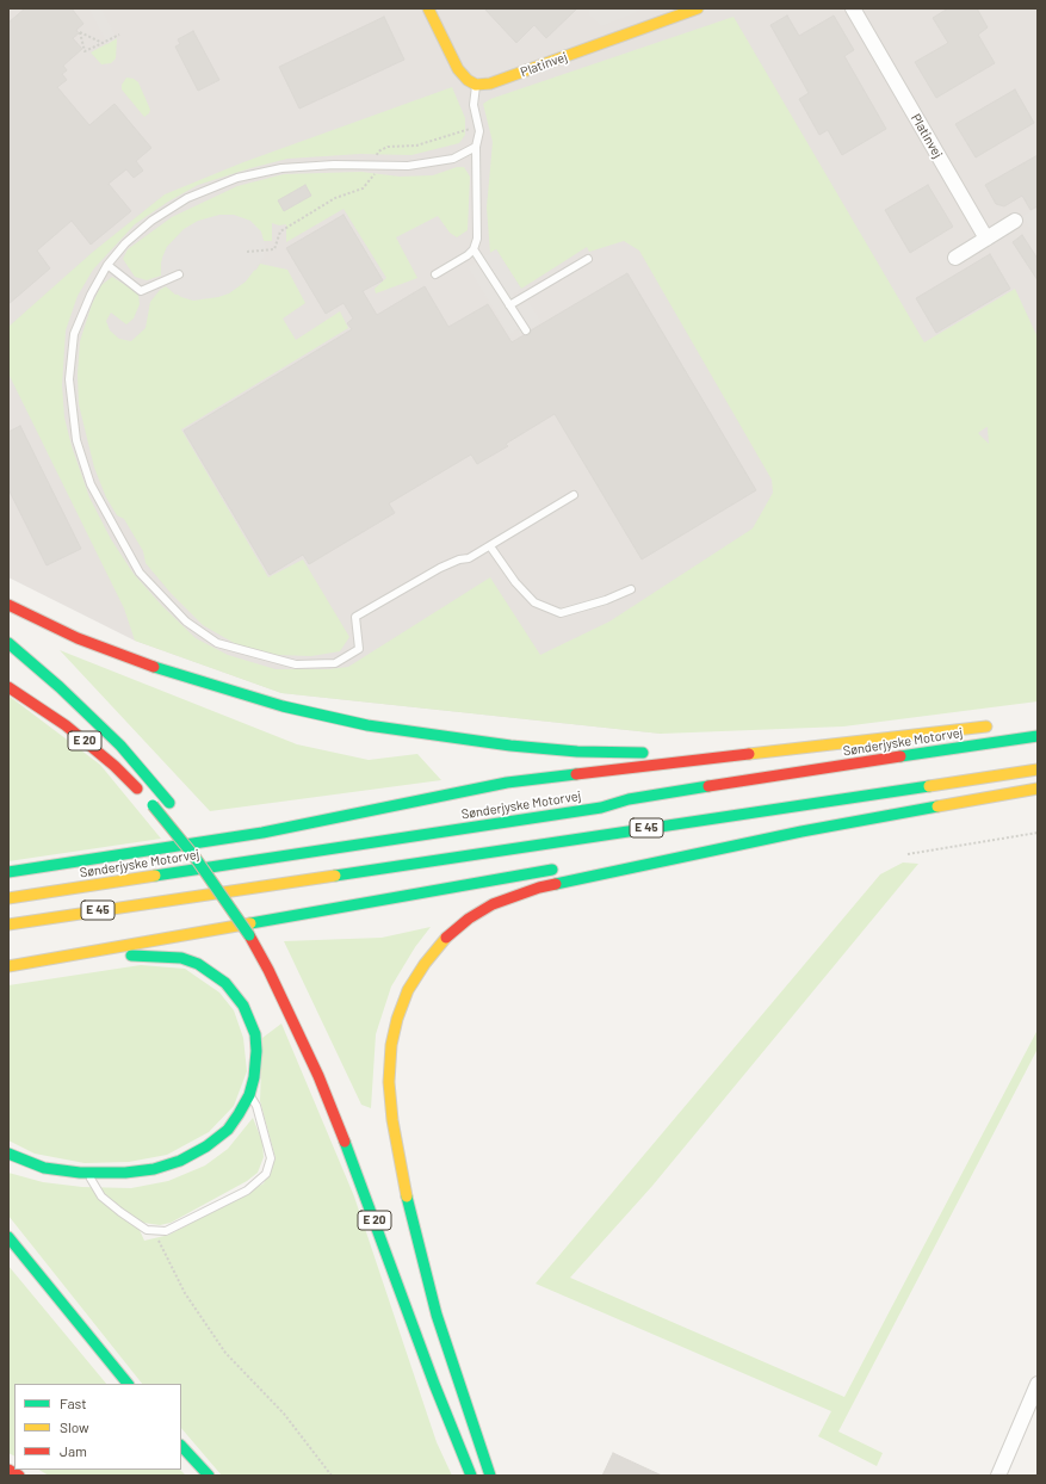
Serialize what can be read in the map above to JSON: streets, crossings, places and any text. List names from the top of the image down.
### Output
{
  "streets": {
    "main road": [
      "Platinvej",
      "E 20",
      "Sønderjyske Motorvej",
      "E 45"
    ]
  },
  "legend": ["Fast", "Slow", "Jam"]
}
